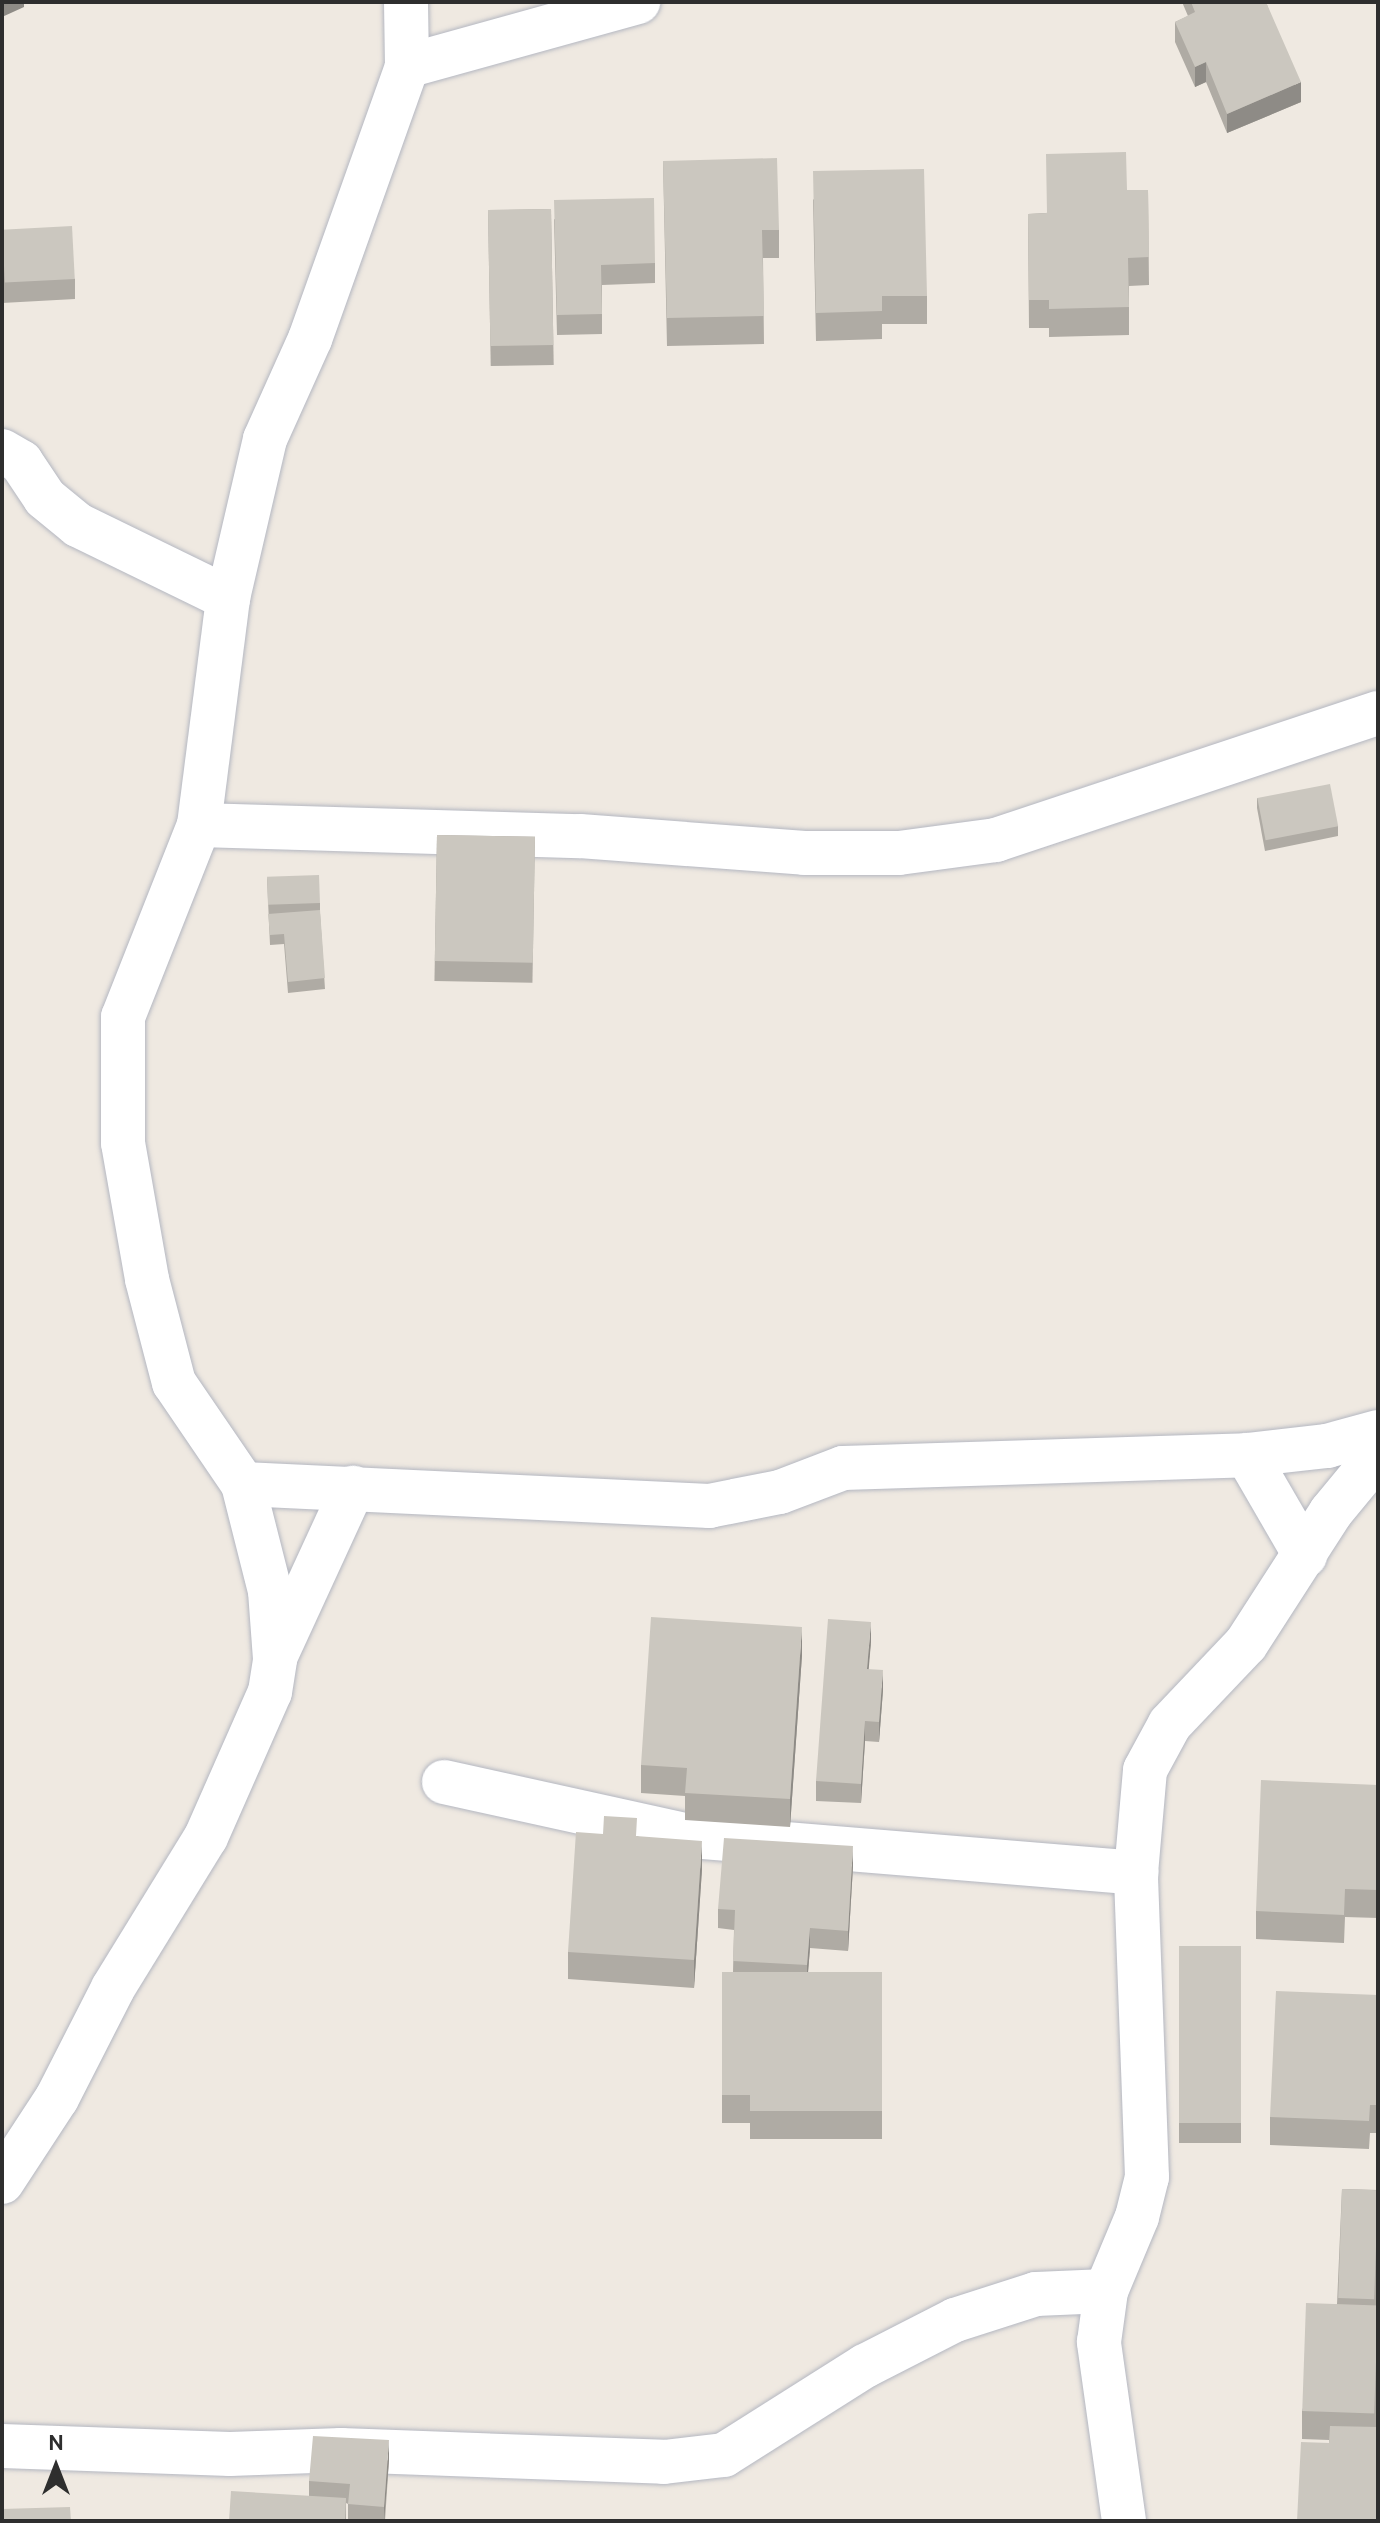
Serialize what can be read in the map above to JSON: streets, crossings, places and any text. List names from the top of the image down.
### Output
{
  "north": "top"
}
